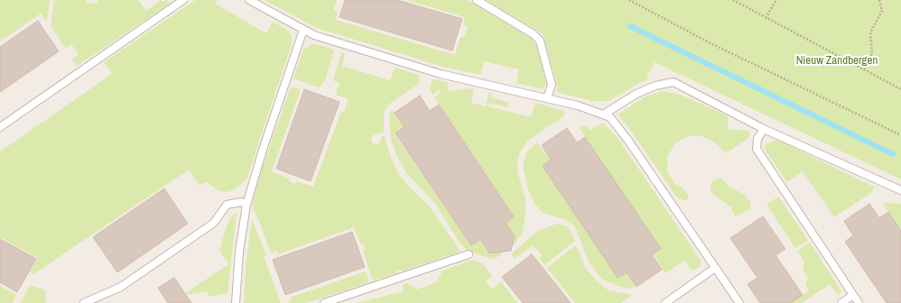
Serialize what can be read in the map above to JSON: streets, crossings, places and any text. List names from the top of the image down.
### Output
{
  "parks": ["Nieuw Zandbergen"]
}
